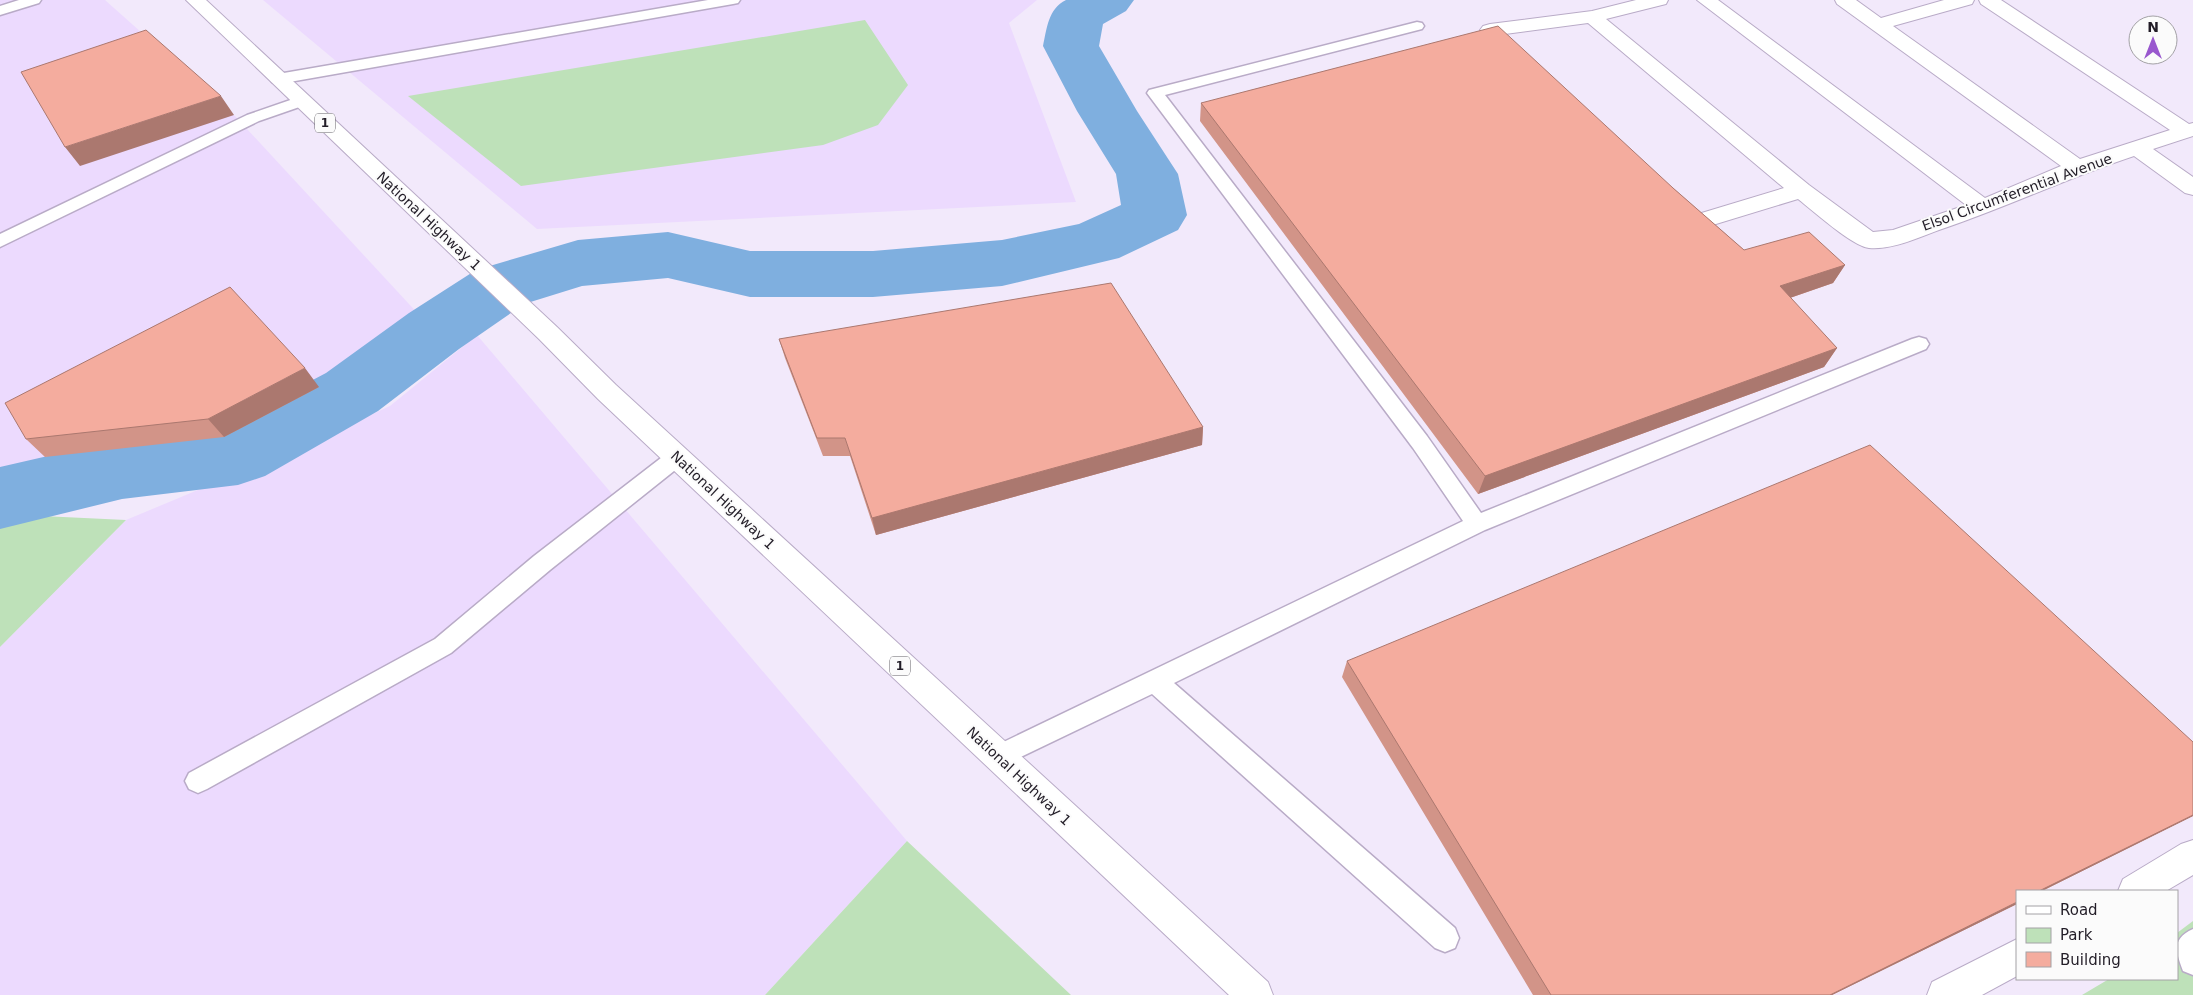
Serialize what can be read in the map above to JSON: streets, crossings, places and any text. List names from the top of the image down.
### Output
{
  "streets": {
    "main road": ["1", "Elsol Circumferential Avenue", "National Highway 1"]
  },
  "legend": ["Road", "Park", "Building"],
  "north": "top"
}
